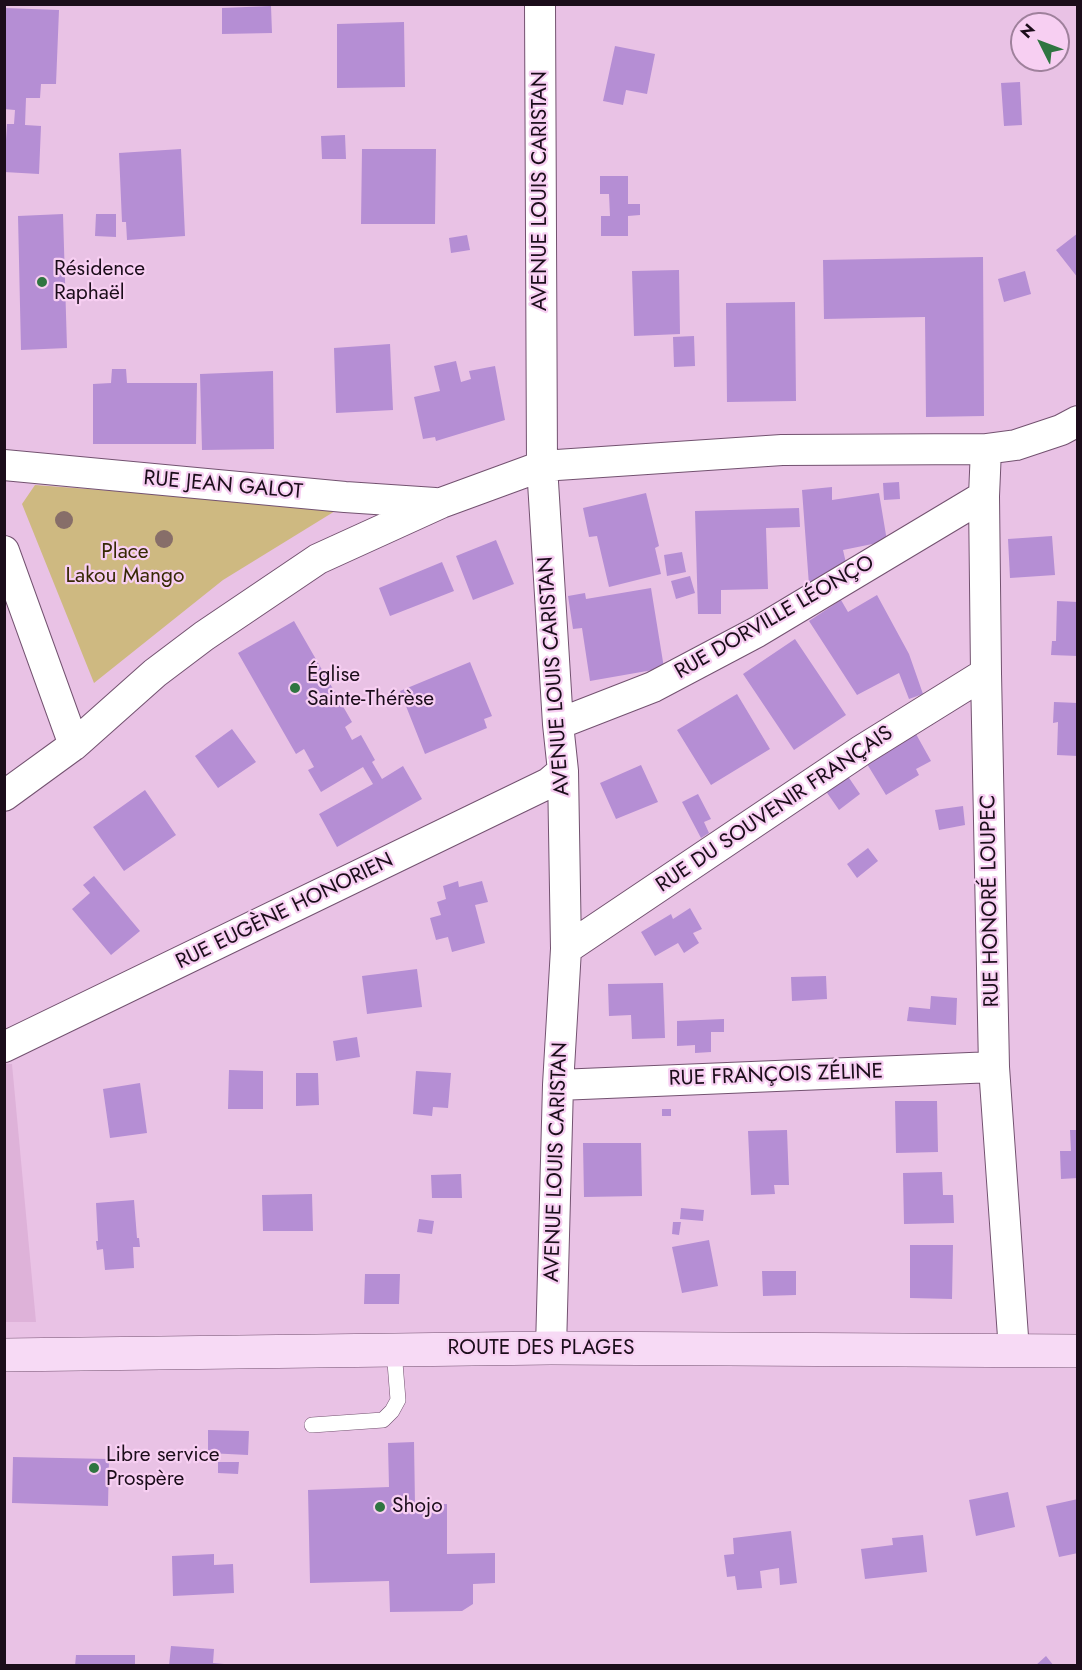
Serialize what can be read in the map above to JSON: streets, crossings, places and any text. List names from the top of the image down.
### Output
{
  "streets": {
    "street": [
      "AVENUE LOUIS CARISTAN",
      "RUE JEAN GALOT",
      "RUE DORVILLE LÉONÇO",
      "RUE DU SOUVENIR FRANÇAIS",
      "RUE HONORÉ LOUPEC",
      "RUE EUGÈNE HONORIEN",
      "RUE FRANÇOIS ZÉLINE",
      "ROUTE DES PLAGES"
    ]
  },
  "crossings": [
    ["AVENUE LOUIS CARISTAN", "RUE DORVILLE LÉONÇO"],
    ["AVENUE LOUIS CARISTAN", "RUE DU SOUVENIR FRANÇAIS"],
    ["AVENUE LOUIS CARISTAN", "RUE EUGÈNE HONORIEN"],
    ["AVENUE LOUIS CARISTAN", "RUE FRANÇOIS ZÉLINE"],
    ["AVENUE LOUIS CARISTAN", "ROUTE DES PLAGES"],
    ["RUE DORVILLE LÉONÇO", "RUE HONORÉ LOUPEC"],
    ["RUE DU SOUVENIR FRANÇAIS", "RUE HONORÉ LOUPEC"],
    ["RUE HONORÉ LOUPEC", "RUE FRANÇOIS ZÉLINE"],
    ["RUE HONORÉ LOUPEC", "ROUTE DES PLAGES"]
  ],
  "parks": ["Place Lakou Mango"],
  "places": [
    "Résidence Raphaël",
    "Église Sainte-Thérèse",
    "Libre service Prospère",
    "Shojo"
  ],
  "north": "top left"
}
